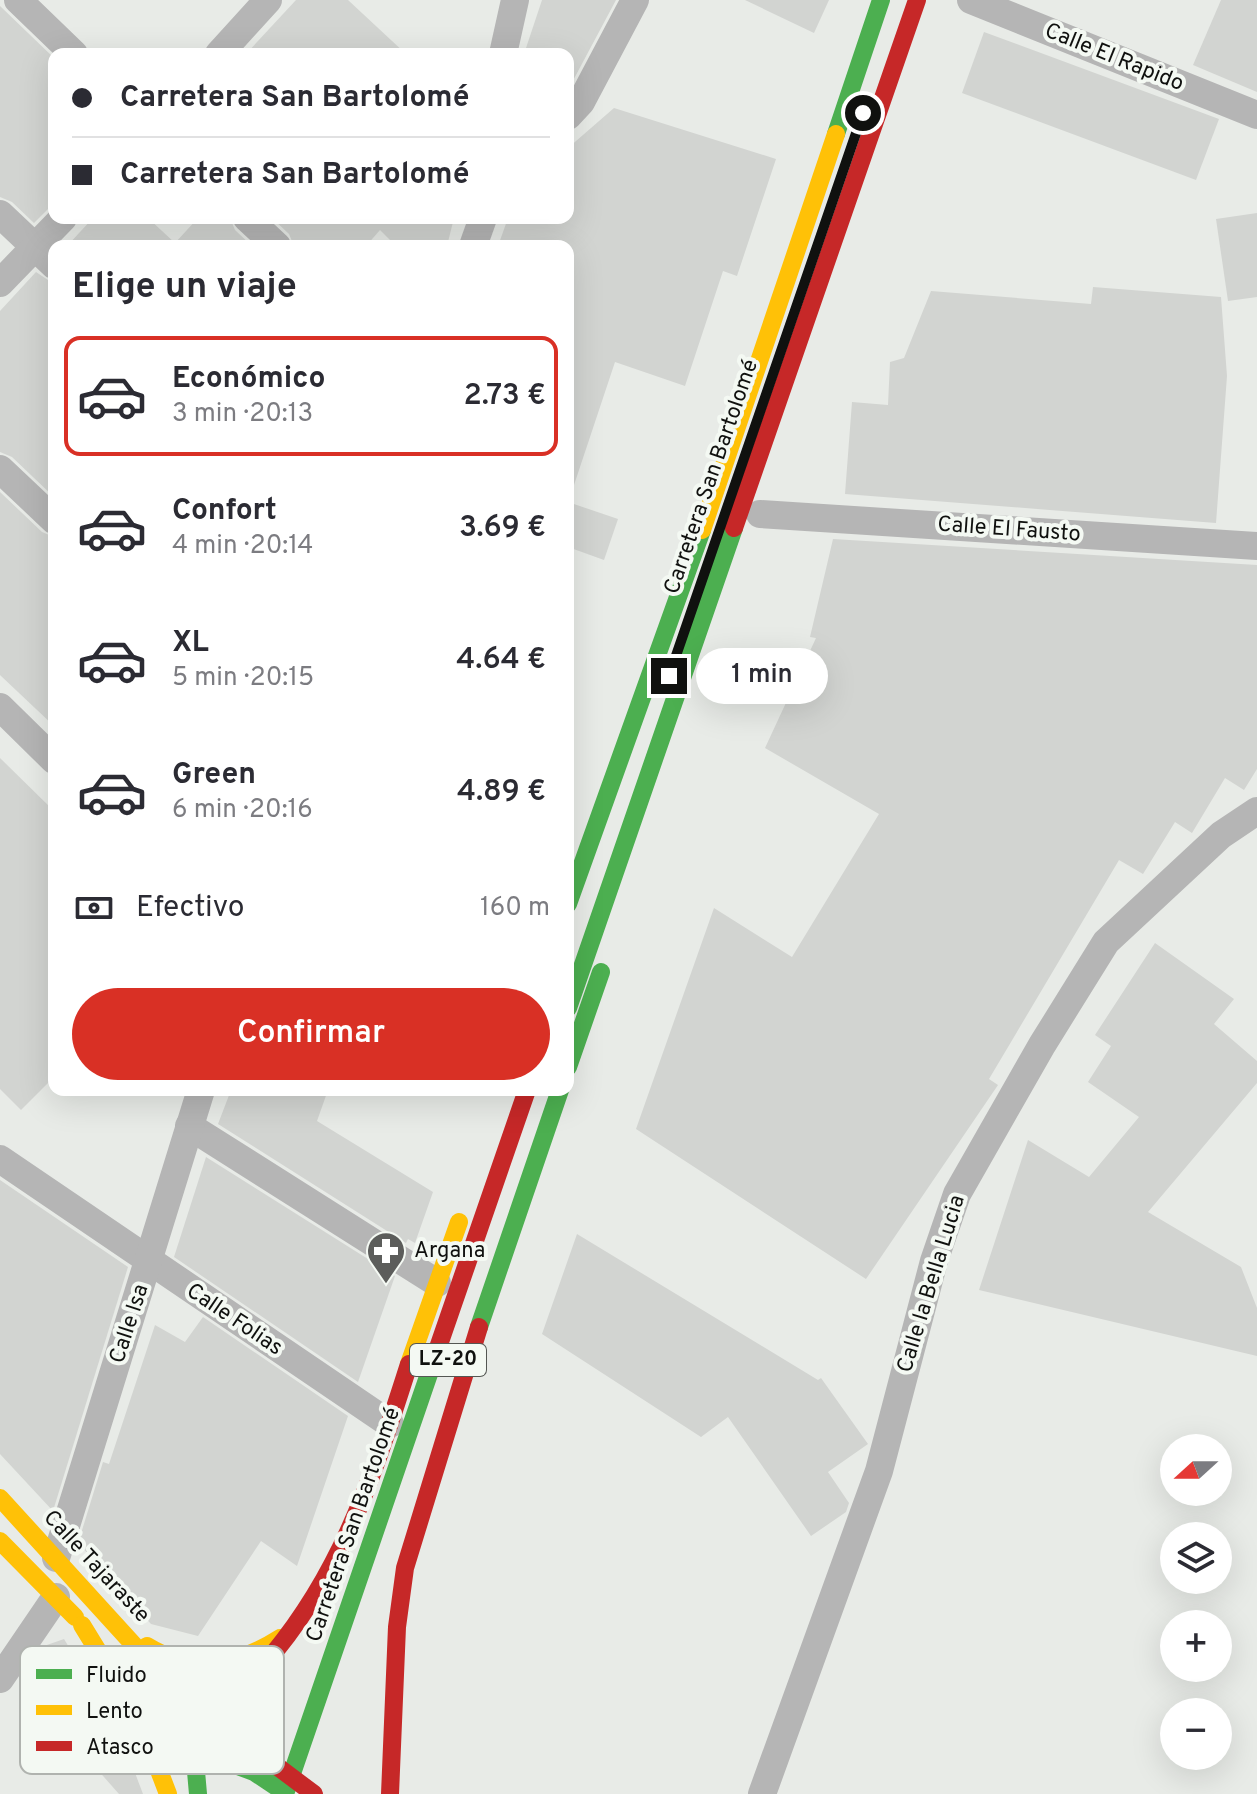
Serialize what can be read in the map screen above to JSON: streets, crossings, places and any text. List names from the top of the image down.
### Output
{
  "streets": {
    "street": [
      "Calle El Rapido",
      "Carretera San Bartolomé",
      "Calle El Fausto",
      "Calle la Bella Lucia",
      "Calle Folias",
      "Calle Isa",
      "LZ-20",
      "Calle Tajaraste"
    ]
  },
  "crossings": [
    ["Carretera San Bartolomé", "Calle Folias"],
    ["Calle Folias", "Calle Isa"],
    ["Calle Isa", "Calle Tajaraste"]
  ],
  "places": {
    "pharmacy": ["Argana"]
  },
  "legend": ["Fluido", "Lento", "Atasco"],
  "north": "left",
  "page": {
    "banner": ["Carretera San Bartolomé", "Carretera San Bartolomé"],
    "heading": "Elige un viaje",
    "list": [
      {
        "name": "Económico",
        "note": "3 min · 20:13",
        "value": "2.73 €"
      },
      {
        "name": "Confort",
        "note": "4 min · 20:14",
        "value": "3.69 €"
      },
      {
        "name": "XL",
        "note": "5 min · 20:15",
        "value": "4.64 €"
      },
      {
        "name": "Green",
        "note": "6 min · 20:16",
        "value": "4.89 €"
      }
    ],
    "bubble": "1 min",
    "pay": ["Efectivo", "160 m"],
    "buttons": "Confirmar",
    "map_buttons": ["+", "−"]
  }
}
